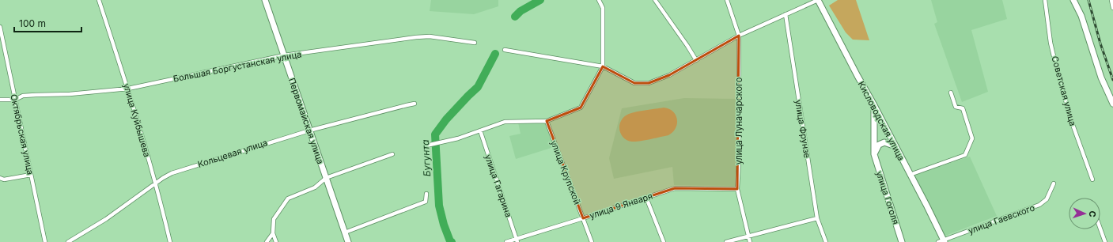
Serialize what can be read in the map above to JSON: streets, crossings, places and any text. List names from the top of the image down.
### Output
{
  "streets": {
    "street": [
      "Большая Боргустанская улица",
      "Советская улица",
      "улица Куйбышева",
      "Первомайская улица",
      "улица Луначарского",
      "Кисловодская улица",
      "улица Фрунзе",
      "Октябрьская улица",
      "Кольцевая улица",
      "улица Крупской",
      "улица Гагарина",
      "улица Гоголя",
      "улица 9 Января",
      "улица Гаевского"
    ]
  },
  "crossings": [
    ["Большая Боргустанская улица", "улица Куйбышева"],
    ["Большая Боргустанская улица", "Первомайская улица"],
    ["Большая Боргустанская улица", "Октябрьская улица"],
    ["улица Куйбышева", "Кольцевая улица"],
    ["Первомайская улица", "Кольцевая улица"],
    ["улица Луначарского", "улица 9 Января"],
    ["Кисловодская улица", "улица Гоголя"],
    ["Кисловодская улица", "улица Гаевского"],
    ["улица Крупской", "улица 9 Января"],
    ["улица Гагарина", "улица 9 Января"]
  ],
  "water": ["Бугунта"],
  "scale_bar": "100 m",
  "north": "right"
}
